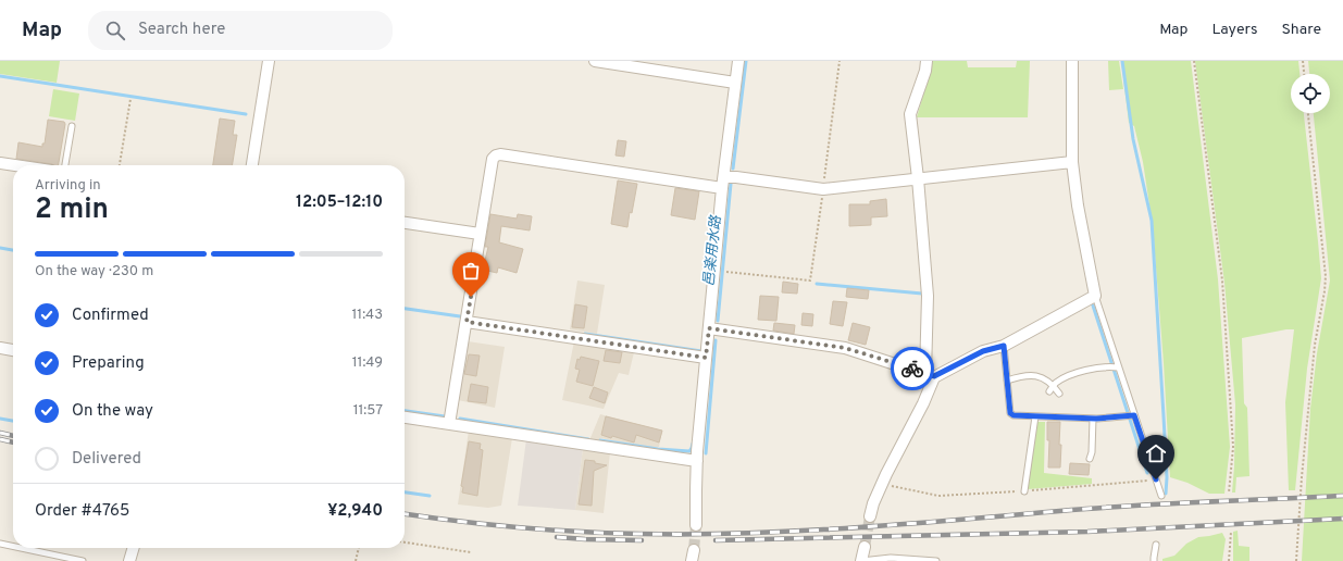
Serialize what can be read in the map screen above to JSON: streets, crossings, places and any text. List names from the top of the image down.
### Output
{
  "water": ["邑楽用水路"],
  "page": {
    "header": "Map",
    "search": "Search here",
    "nav": ["Map", "Layers", "Share"],
    "heading": ["2 min", "Arriving in", "12:05–12:10"],
    "panel": ["Order #4765", "¥2,940"],
    "bar": "On the way · 230 m",
    "list": [
      ["Confirmed", "11:43"],
      ["Preparing", "11:49"],
      ["On the way", "11:57"],
      "Delivered"
    ]
  }
}
